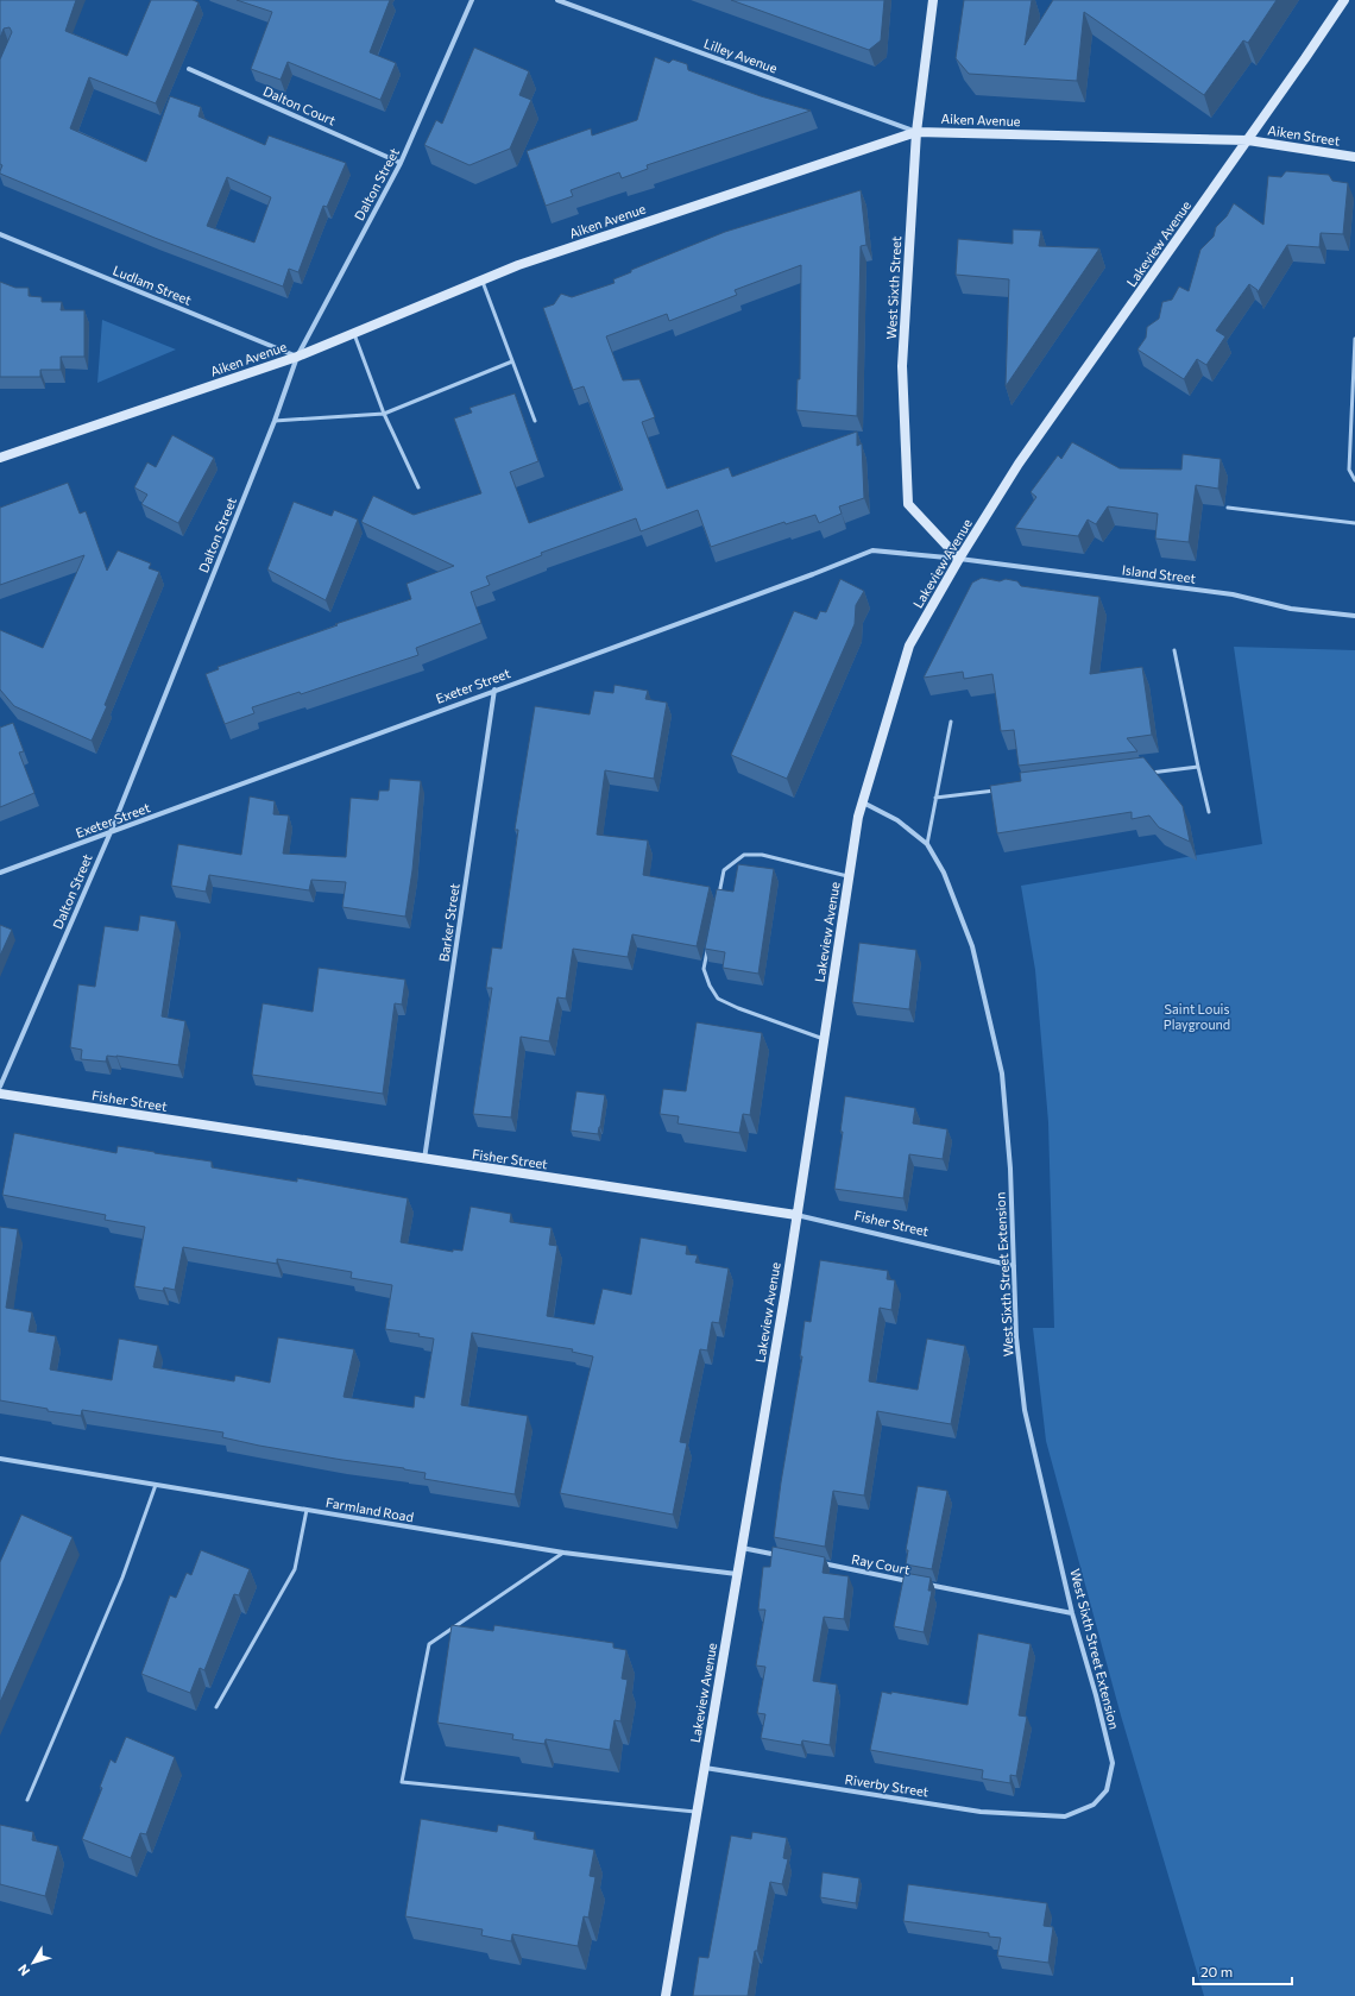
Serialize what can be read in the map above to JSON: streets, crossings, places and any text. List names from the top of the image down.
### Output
{
  "streets": {
    "main road": [
      "Aiken Avenue",
      "Aiken Street",
      "Lakeview Avenue",
      "West Sixth Street",
      "Fisher Street"
    ],
    "street": [
      "Lilley Avenue",
      "Dalton Court",
      "Dalton Street",
      "Ludlam Street",
      "Island Street",
      "Exeter Street",
      "Barker Street",
      "West Sixth Street Extension",
      "Farmland Road",
      "Ray Court",
      "Riverby Street"
    ]
  },
  "crossings": [
    ["Lilley Avenue", "Aiken Avenue"],
    ["Lilley Avenue", "West Sixth Street"],
    ["Dalton Court", "Dalton Street"],
    ["Aiken Avenue", "Aiken Street"],
    ["Aiken Avenue", "Dalton Street"],
    ["Aiken Avenue", "Lakeview Avenue"],
    ["Aiken Avenue", "Ludlam Street"],
    ["Aiken Avenue", "West Sixth Street"],
    ["Aiken Street", "Lakeview Avenue"],
    ["Dalton Street", "Ludlam Street"],
    ["Dalton Street", "Exeter Street"],
    ["Lakeview Avenue", "West Sixth Street"],
    ["Lakeview Avenue", "Island Street"],
    ["Lakeview Avenue", "Exeter Street"],
    ["Lakeview Avenue", "Fisher Street"],
    ["Lakeview Avenue", "West Sixth Street Extension"],
    ["Lakeview Avenue", "Farmland Road"],
    ["Lakeview Avenue", "Riverby Street"],
    ["West Sixth Street", "Island Street"],
    ["West Sixth Street", "Exeter Street"],
    ["Island Street", "Exeter Street"],
    ["Exeter Street", "Barker Street"],
    ["Barker Street", "Fisher Street"],
    ["Fisher Street", "West Sixth Street Extension"],
    ["West Sixth Street Extension", "Ray Court"],
    ["West Sixth Street Extension", "Riverby Street"]
  ],
  "parks": ["Saint Louis Playground"],
  "scale_bar": "20 m",
  "north": "bottom left"
}
